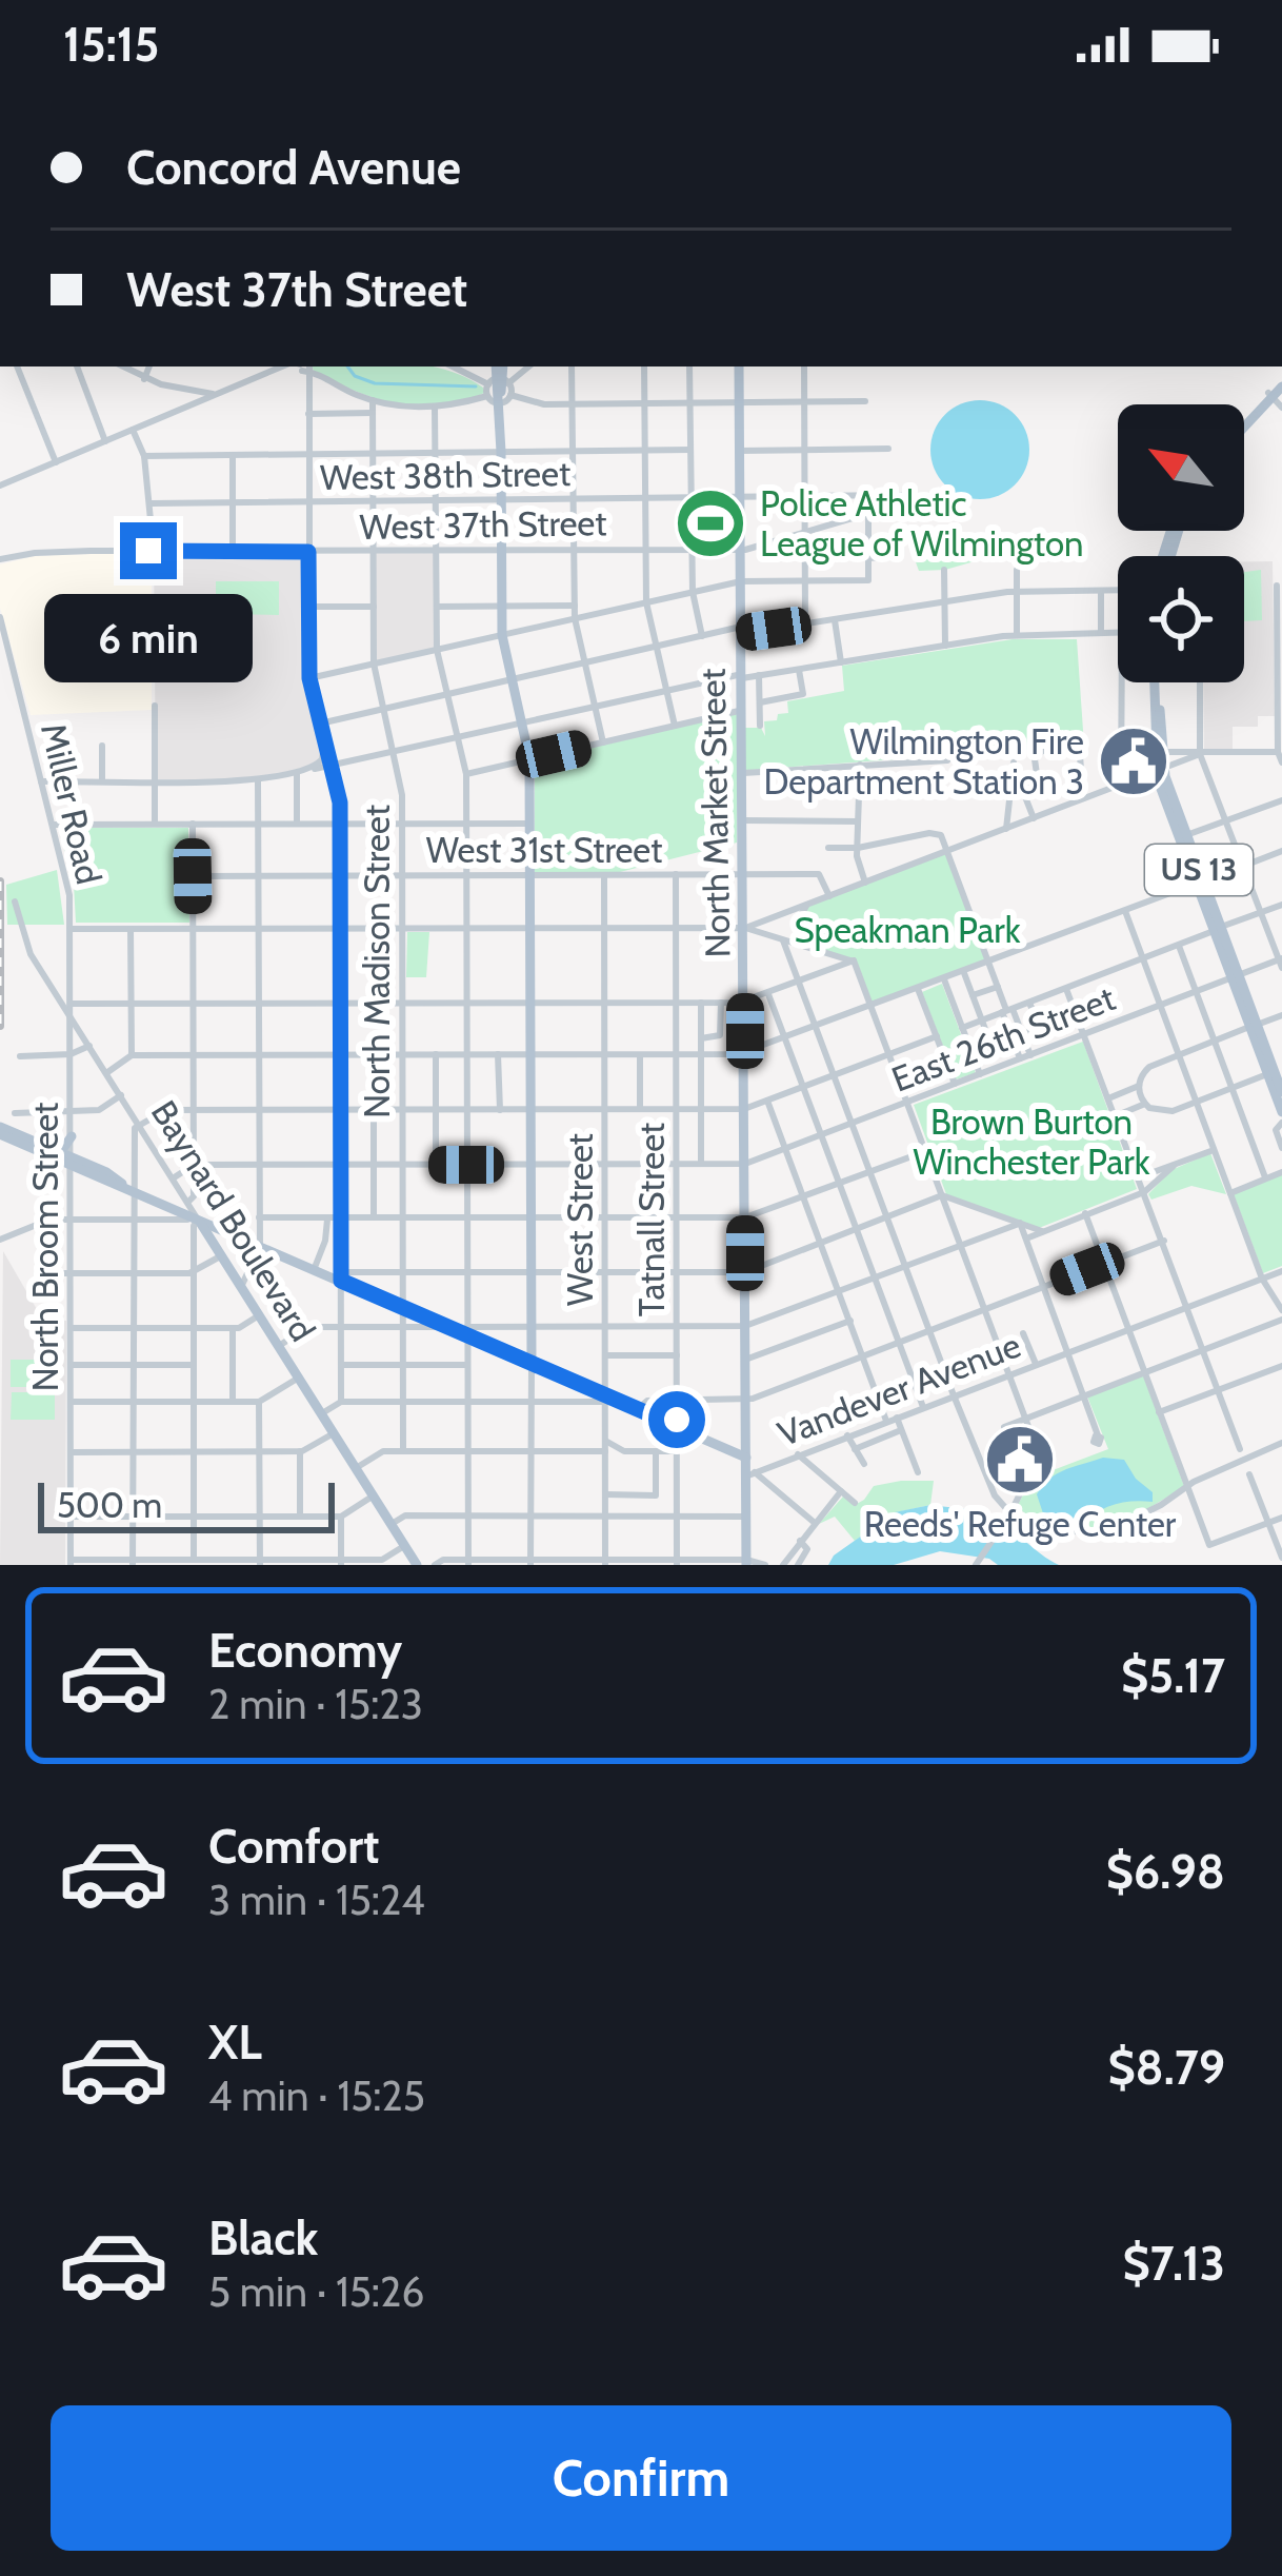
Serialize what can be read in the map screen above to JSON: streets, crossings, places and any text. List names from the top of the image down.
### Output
{
  "streets": {
    "main road": ["North Market Street", "US 13", "Baynard Boulevard"],
    "street": [
      "West 38th Street",
      "West 37th Street",
      "Miller Road",
      "West 31st Street",
      "North Madison Street",
      "East 26th Street",
      "West Street",
      "Tatnall Street",
      "North Broom Street",
      "Vandever Avenue"
    ]
  },
  "crossings": [
    ["West 38th Street", "West 37th Street"],
    ["West 38th Street", "North Market Street"],
    ["West 38th Street", "North Madison Street"],
    ["West 37th Street", "North Market Street"],
    ["West 37th Street", "North Madison Street"],
    ["Miller Road", "North Broom Street"],
    ["North Market Street", "West 31st Street"],
    ["North Market Street", "East 26th Street"],
    ["North Market Street", "Vandever Avenue"],
    ["West 31st Street", "North Madison Street"],
    ["West 31st Street", "West Street"],
    ["West 31st Street", "Tatnall Street"],
    ["US 13", "East 26th Street"],
    ["Baynard Boulevard", "North Broom Street"]
  ],
  "parks": ["Speakman Park", "Brown Burton Winchester Park"],
  "places": {
    "sports": ["Police Athletic League of Wilmington"],
    "public building": ["Wilmington Fire Department Station 3", "Reeds' Refuge Center"]
  },
  "scale_bar": "500 m",
  "north": "top left",
  "page": {
    "status": "15:15",
    "banner": ["Concord Avenue", "West 37th Street"],
    "bubble": "6 min",
    "scale": "500 m",
    "list": [
      {
        "name": "Economy",
        "note": "2 min · 15:23",
        "value": "$5.17"
      },
      {
        "name": "Comfort",
        "note": "3 min · 15:24",
        "value": "$6.98"
      },
      {
        "name": "XL",
        "note": "4 min · 15:25",
        "value": "$8.79"
      },
      {
        "name": "Black",
        "note": "5 min · 15:26",
        "value": "$7.13"
      }
    ],
    "buttons": "Confirm"
  }
}
